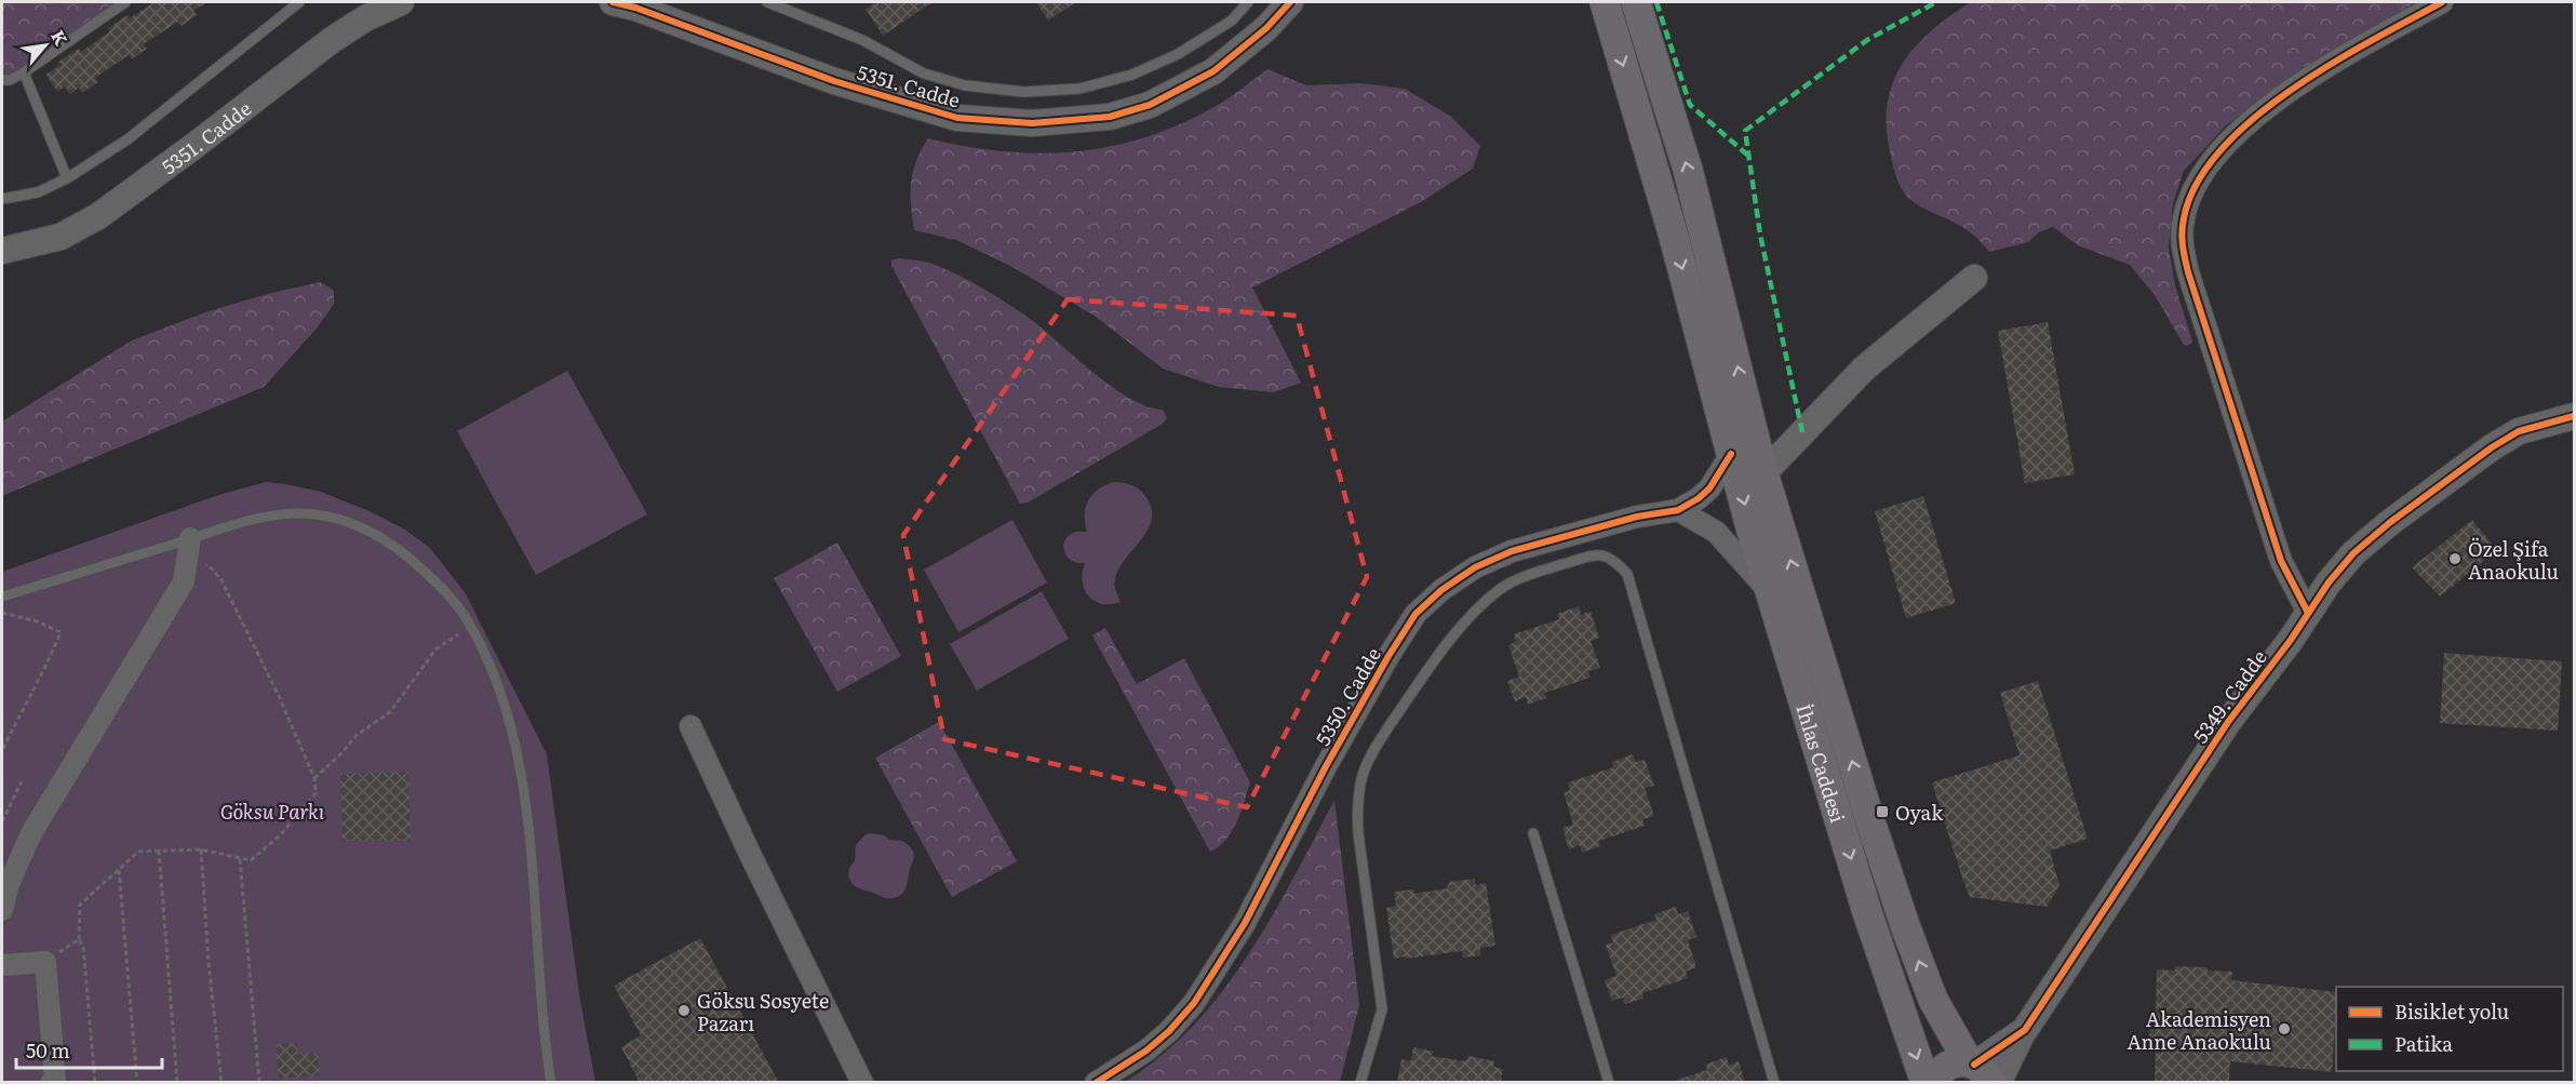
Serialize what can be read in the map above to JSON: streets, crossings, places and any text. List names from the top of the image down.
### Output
{
  "streets": {
    "main road": ["İhlas Caddesi"],
    "street": ["5351. Cadde", "5350. Cadde", "5349. Cadde"]
  },
  "crossings": [
    ["5350. Cadde", "İhlas Caddesi"],
    ["5349. Cadde", "İhlas Caddesi"]
  ],
  "parks": ["Göksu Parkı"],
  "places": {
    "other": ["Özel Şifa Anaokulu", "Göksu Sosyete Pazarı", "Akademisyen Anne Anaokulu"],
    "transit": ["Oyak"]
  },
  "legend": ["Bisiklet yolu", "Patika"],
  "scale_bar": "50 m",
  "north": "top right"
}
